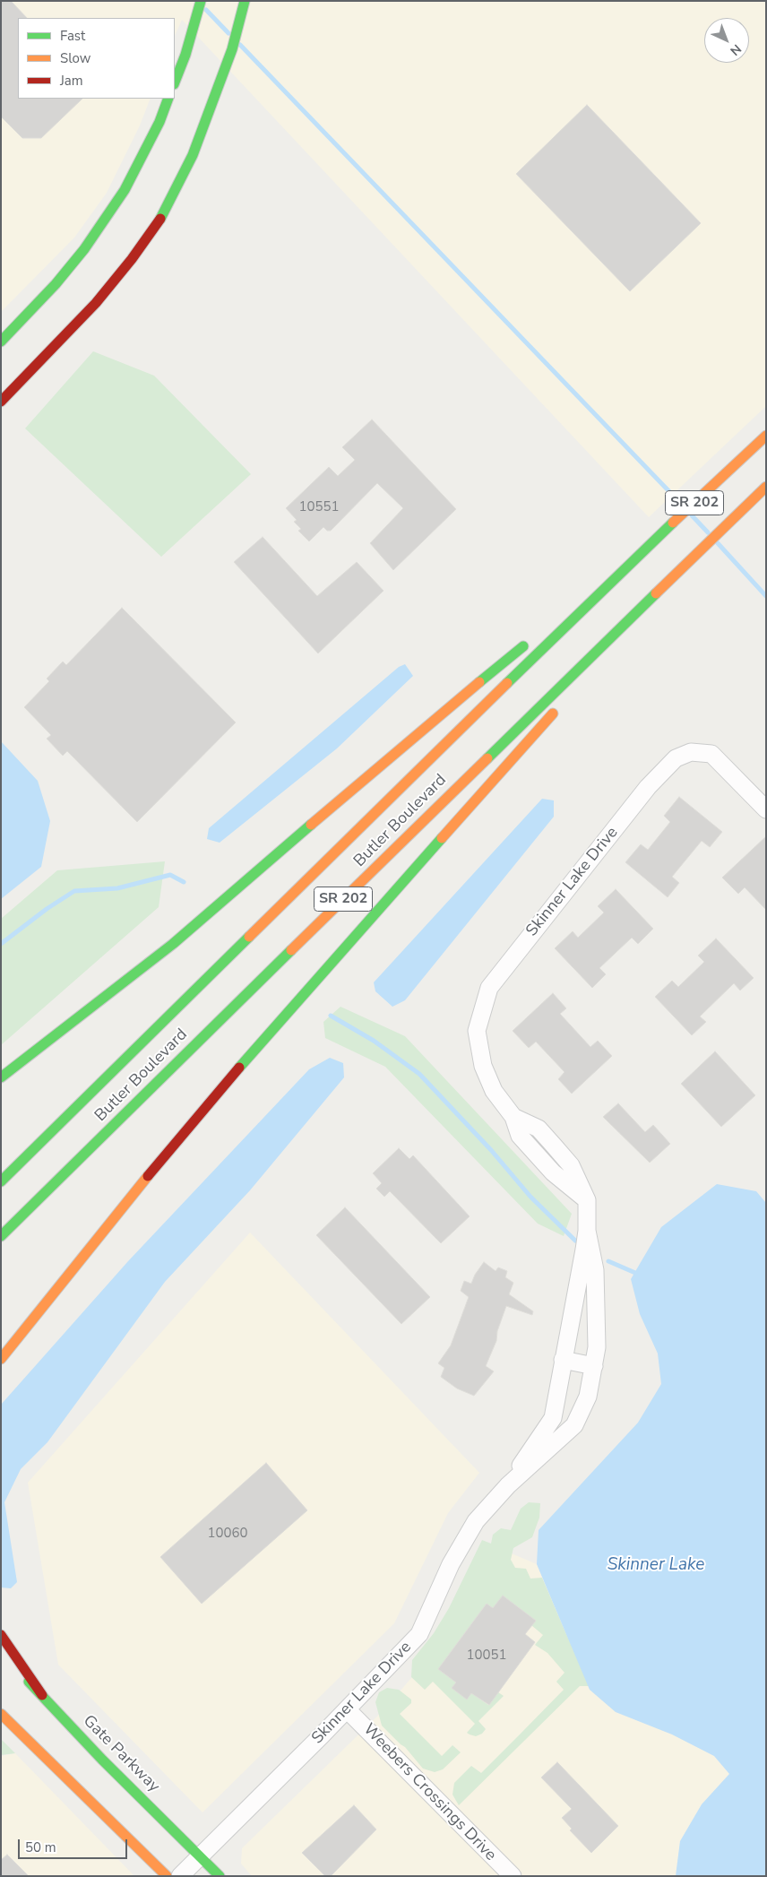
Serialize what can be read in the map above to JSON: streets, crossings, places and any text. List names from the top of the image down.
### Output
{
  "streets": {
    "main road": ["SR 202", "Butler Boulevard", "Gate Parkway"],
    "street": ["Skinner Lake Drive", "Weebers Crossings Drive"]
  },
  "crossings": [
    ["Skinner Lake Drive", "Gate Parkway"],
    ["Skinner Lake Drive", "Weebers Crossings Drive"]
  ],
  "water": ["Skinner Lake"],
  "house_numbers": ["10551", "10060", "10051"],
  "legend": ["Fast", "Slow", "Jam"],
  "scale_bar": "50 m",
  "north": "bottom right"
}
